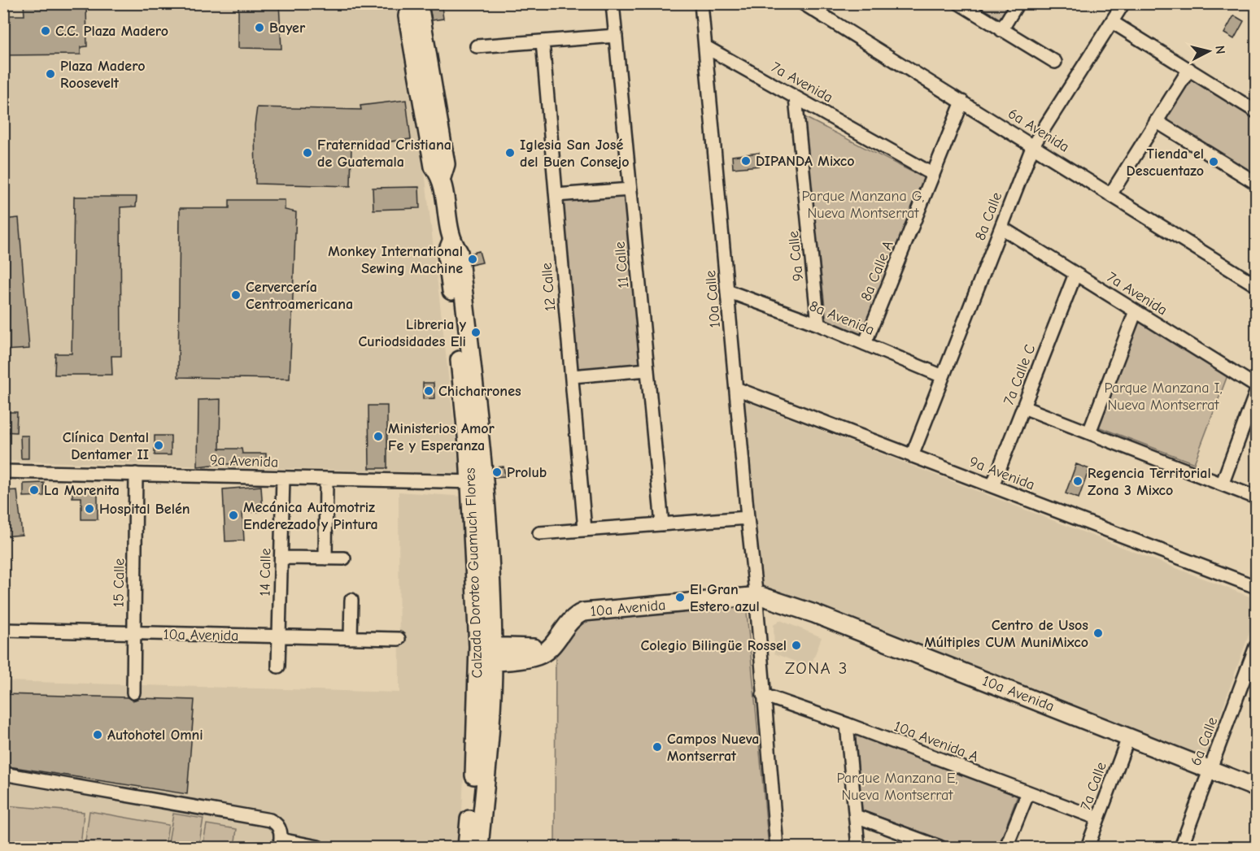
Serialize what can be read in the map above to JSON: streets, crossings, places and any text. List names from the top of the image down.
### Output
{
  "streets": {
    "main road": ["Calzada Doroteo Guamuch Flores", "10a Avenida"],
    "street": [
      "7a Avenida",
      "6a Avenida",
      "8a Calle",
      "9a Calle",
      "11 Calle",
      "8a Calle A",
      "12 Calle",
      "10a Calle",
      "8a Avenida",
      "7a Calle C",
      "9a Avenida",
      "14 Calle",
      "15 Calle",
      "10a Avenida A",
      "6a Calle",
      "7a Calle"
    ]
  },
  "crossings": [
    ["7a Avenida", "8a Calle"],
    ["7a Avenida", "9a Calle"],
    ["7a Avenida", "8a Calle A"],
    ["7a Avenida", "10a Calle"],
    ["7a Avenida", "7a Calle C"],
    ["6a Avenida", "8a Calle"],
    ["6a Avenida", "8a Calle A"],
    ["8a Calle", "8a Avenida"],
    ["8a Calle", "9a Avenida"],
    ["9a Calle", "8a Avenida"],
    ["8a Calle A", "8a Avenida"],
    ["10a Calle", "8a Avenida"],
    ["10a Calle", "9a Avenida"],
    ["10a Calle", "10a Avenida"],
    ["10a Calle", "10a Avenida A"],
    ["7a Calle C", "9a Avenida"],
    ["9a Avenida", "14 Calle"],
    ["9a Avenida", "Calzada Doroteo Guamuch Flores"],
    ["9a Avenida", "15 Calle"],
    ["14 Calle", "10a Avenida"],
    ["Calzada Doroteo Guamuch Flores", "10a Avenida"],
    ["15 Calle", "10a Avenida"],
    ["10a Avenida", "6a Calle"],
    ["10a Avenida", "7a Calle"],
    ["10a Avenida A", "7a Calle"]
  ],
  "districts": ["ZONA 3"],
  "parks": ["Parque Manzana G, Nueva Montserrat", "Parque Manzana I, Nueva Montserrat", "Parque Manzana E, Nueva Montserrat"],
  "places": [
    "Bayer",
    "C.C. Plaza Madero",
    "Plaza Madero Roosevelt",
    "Fraternidad Cristiana de Guatemala",
    "Iglesia San José del Buen Consejo",
    "DIPANDA Mixco",
    "Tienda el Descuentazo",
    "Monkey International Sewing Machine",
    "Cervercería Centroamericana",
    "Libreria y Curiodsidades Eli",
    "Chicharrones",
    "Ministerios Amor Fe y Esperanza",
    "Clínica Dental Dentamer II",
    "Prolub",
    "Regencia Territorial Zona 3 Mixco",
    "La Morenita",
    "Hospital Belén",
    "Mecánica Automotriz Enderezado y Pintura",
    "El Gran Estero azul",
    "Centro de Usos Múltiples CUM MuniMixco",
    "Colegio Bilingüe Rossel",
    "Autohotel Omni",
    "Campos Nueva Montserrat"
  ],
  "north": "right"
}
